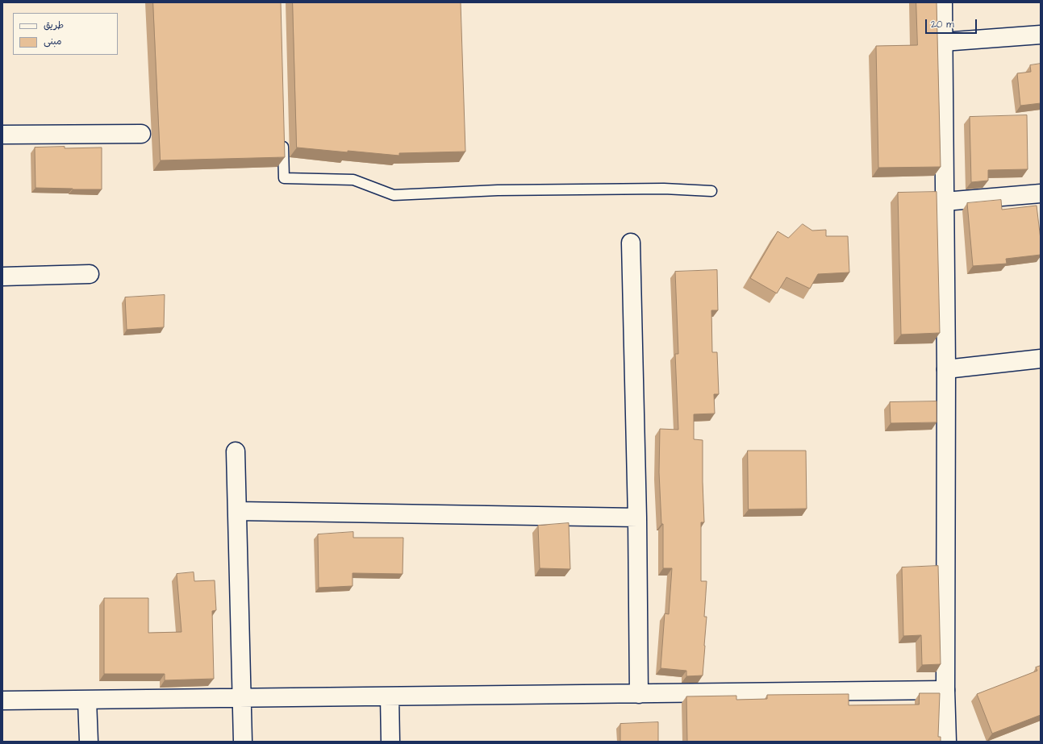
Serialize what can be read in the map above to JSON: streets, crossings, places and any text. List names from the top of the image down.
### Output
{
  "legend": ["طريق", "مبنى"],
  "scale_bar": "20 m"
}
